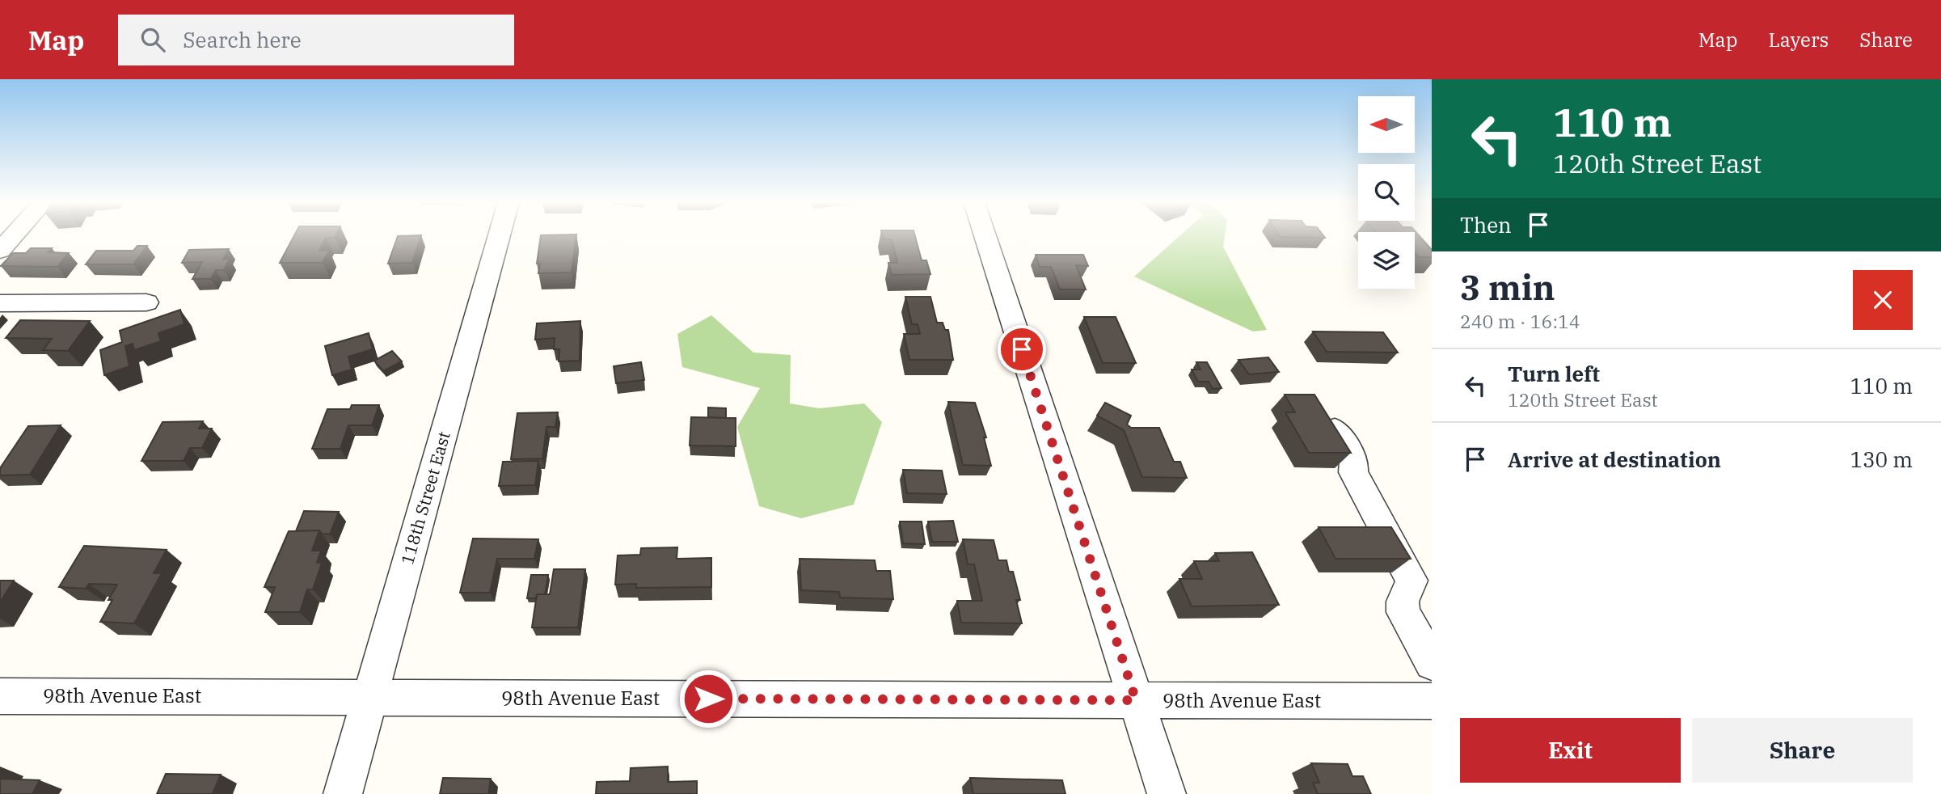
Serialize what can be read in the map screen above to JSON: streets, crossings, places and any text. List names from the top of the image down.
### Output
{
  "streets": {
    "street": ["118th Street East", "98th Avenue East"]
  },
  "crossings": [
    ["118th Street East", "98th Avenue East"]
  ],
  "north": "left",
  "page": {
    "header": "Map",
    "search": "Search here",
    "nav": ["Map", "Layers", "Share"],
    "turn": ["110 m", "120th Street East"],
    "then": "Then",
    "heading": ["3 min", "240 m · 16:14"],
    "list": [
      {
        "name": "Turn left",
        "note": "120th Street East",
        "value": "110 m"
      },
      {
        "name": "Arrive at destination",
        "value": "130 m"
      }
    ],
    "buttons": ["Exit", "Share"]
  }
}
